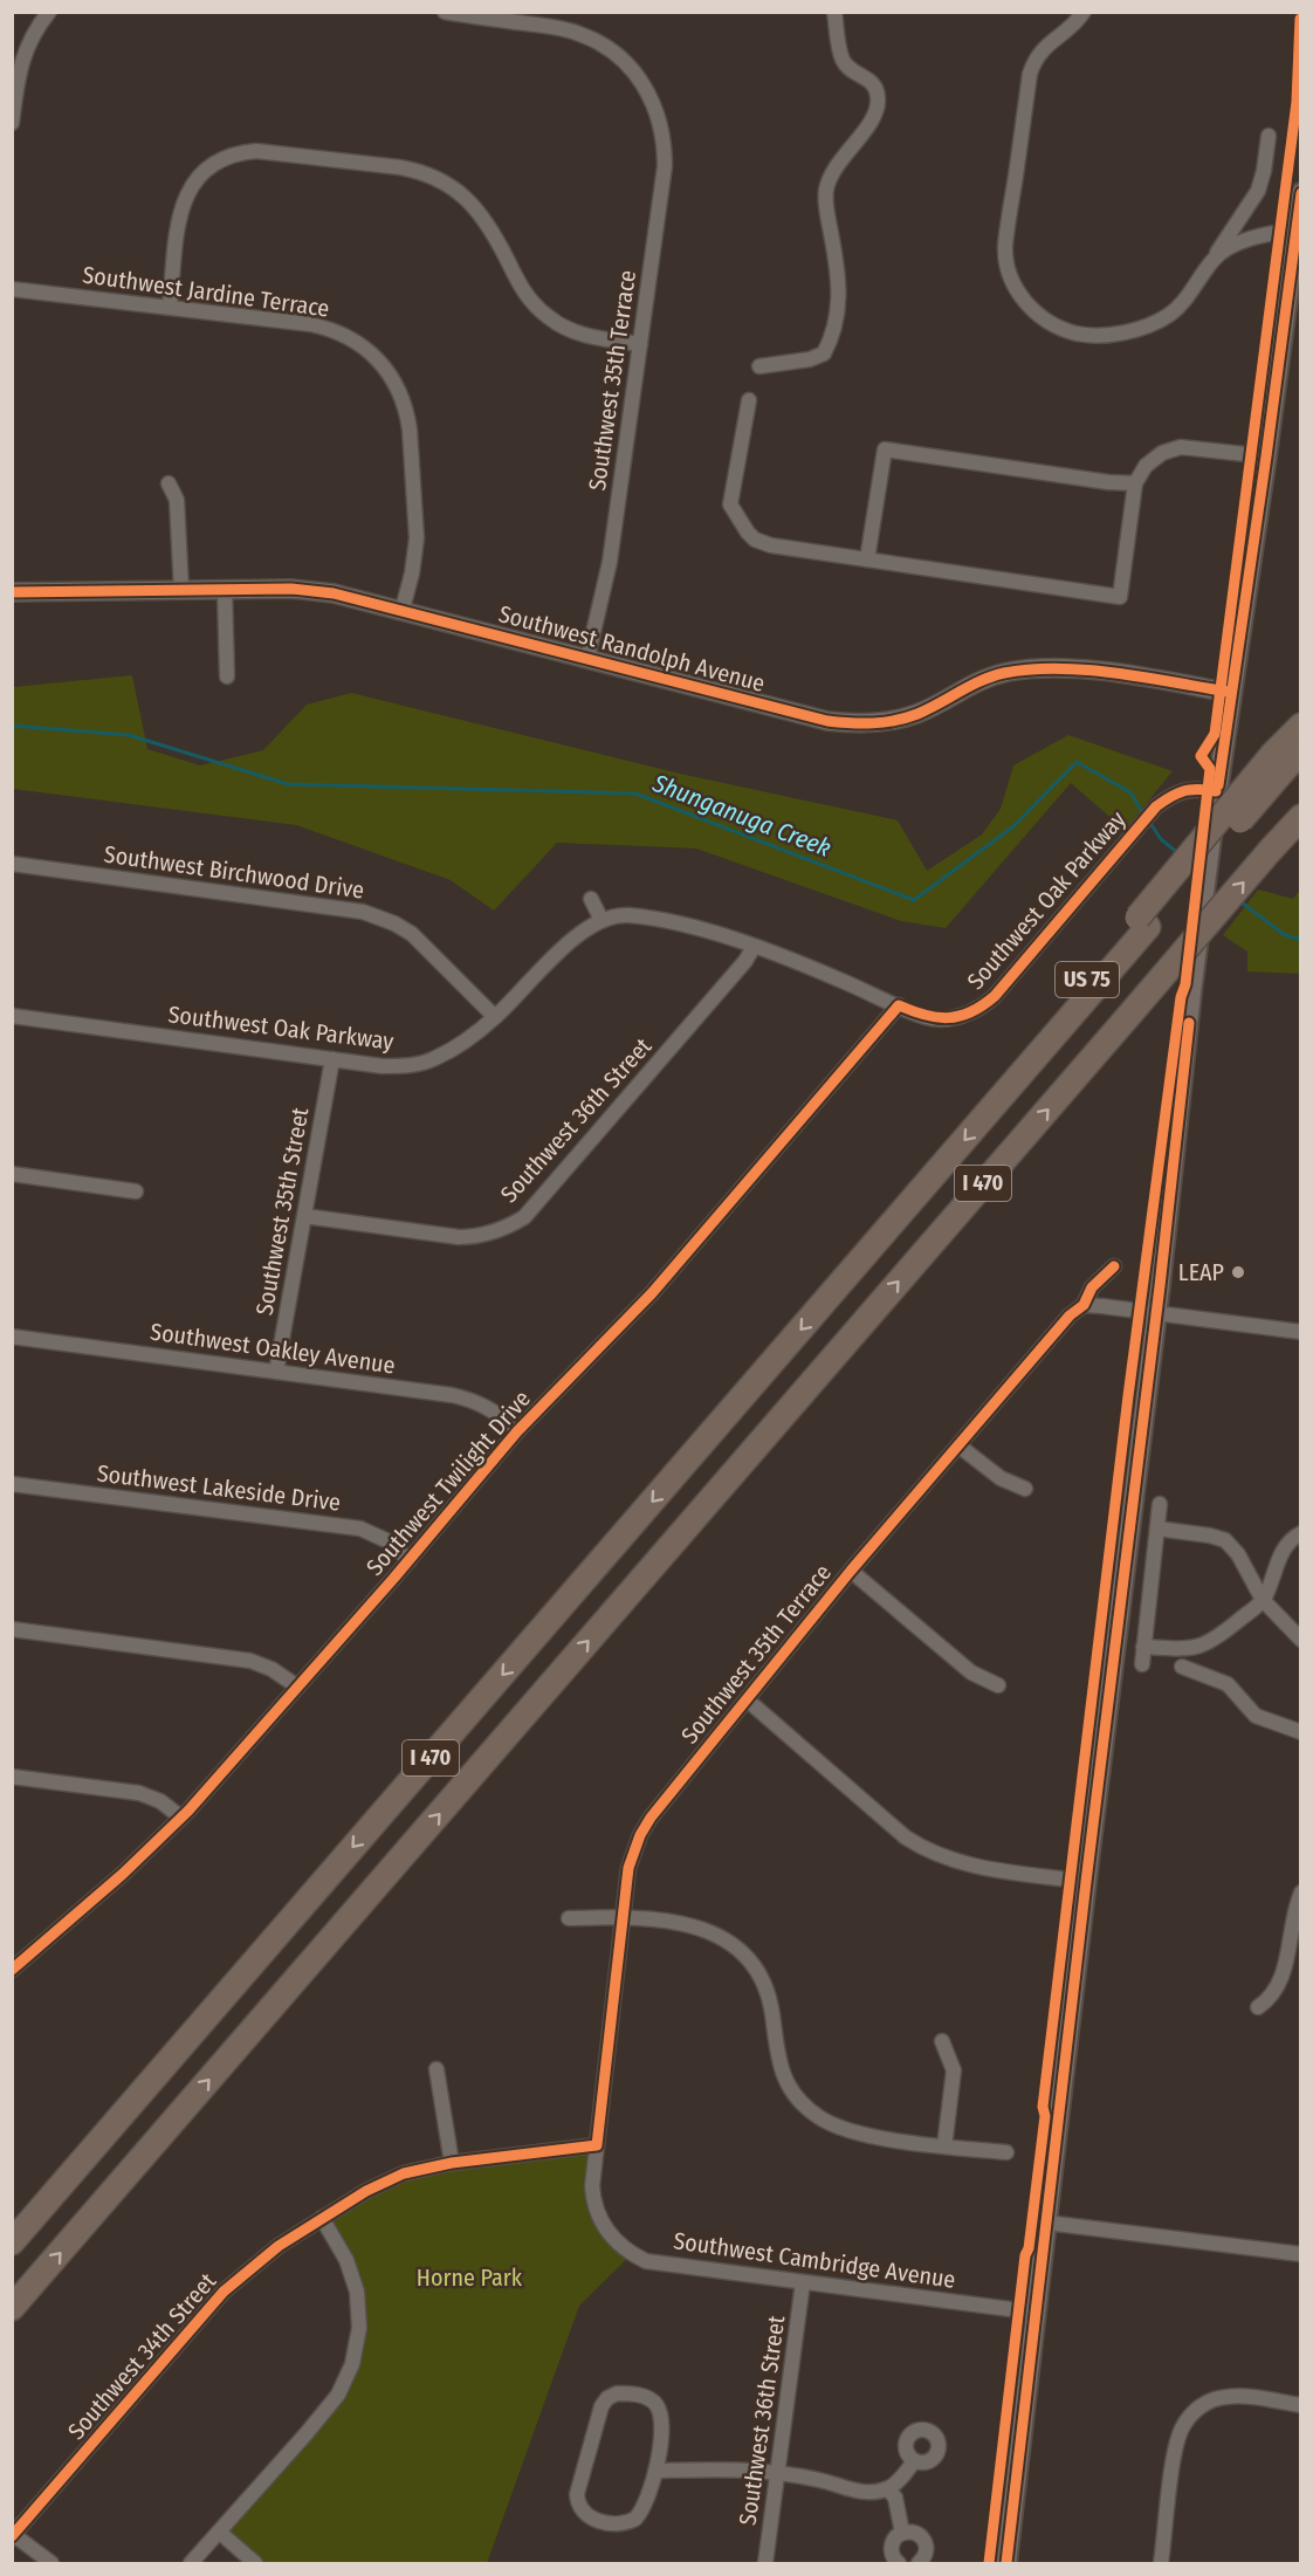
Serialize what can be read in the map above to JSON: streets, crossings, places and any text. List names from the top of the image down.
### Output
{
  "streets": {
    "highway": ["I 470"],
    "street": [
      "Southwest Jardine Terrace",
      "Southwest 35th Terrace",
      "Southwest Randolph Avenue",
      "Southwest Birchwood Drive",
      "Southwest Oak Parkway",
      "Southwest 36th Street",
      "Southwest 35th Street",
      "Southwest Oakley Avenue",
      "Southwest Twilight Drive",
      "Southwest Lakeside Drive",
      "Southwest Cambridge Avenue",
      "Southwest 34th Street"
    ]
  },
  "crossings": [
    ["Southwest Jardine Terrace", "Southwest Randolph Avenue"],
    ["Southwest 35th Terrace", "Southwest Randolph Avenue"],
    ["Southwest 35th Terrace", "Southwest Cambridge Avenue"],
    ["Southwest 35th Terrace", "Southwest 34th Street"],
    ["Southwest Birchwood Drive", "Southwest Oak Parkway"],
    ["Southwest Oak Parkway", "Southwest 36th Street"],
    ["Southwest Oak Parkway", "Southwest 35th Street"],
    ["Southwest Oak Parkway", "Southwest Twilight Drive"],
    ["Southwest 36th Street", "Southwest 35th Street"],
    ["Southwest 36th Street", "Southwest Cambridge Avenue"],
    ["Southwest 35th Street", "Southwest Oakley Avenue"],
    ["Southwest Oakley Avenue", "Southwest Twilight Drive"],
    ["Southwest Twilight Drive", "Southwest Lakeside Drive"],
    ["Southwest Cambridge Avenue", "Southwest 34th Street"]
  ],
  "water": ["Shunganuga Creek"],
  "parks": ["Horne Park"],
  "places": ["LEAP"]
}
